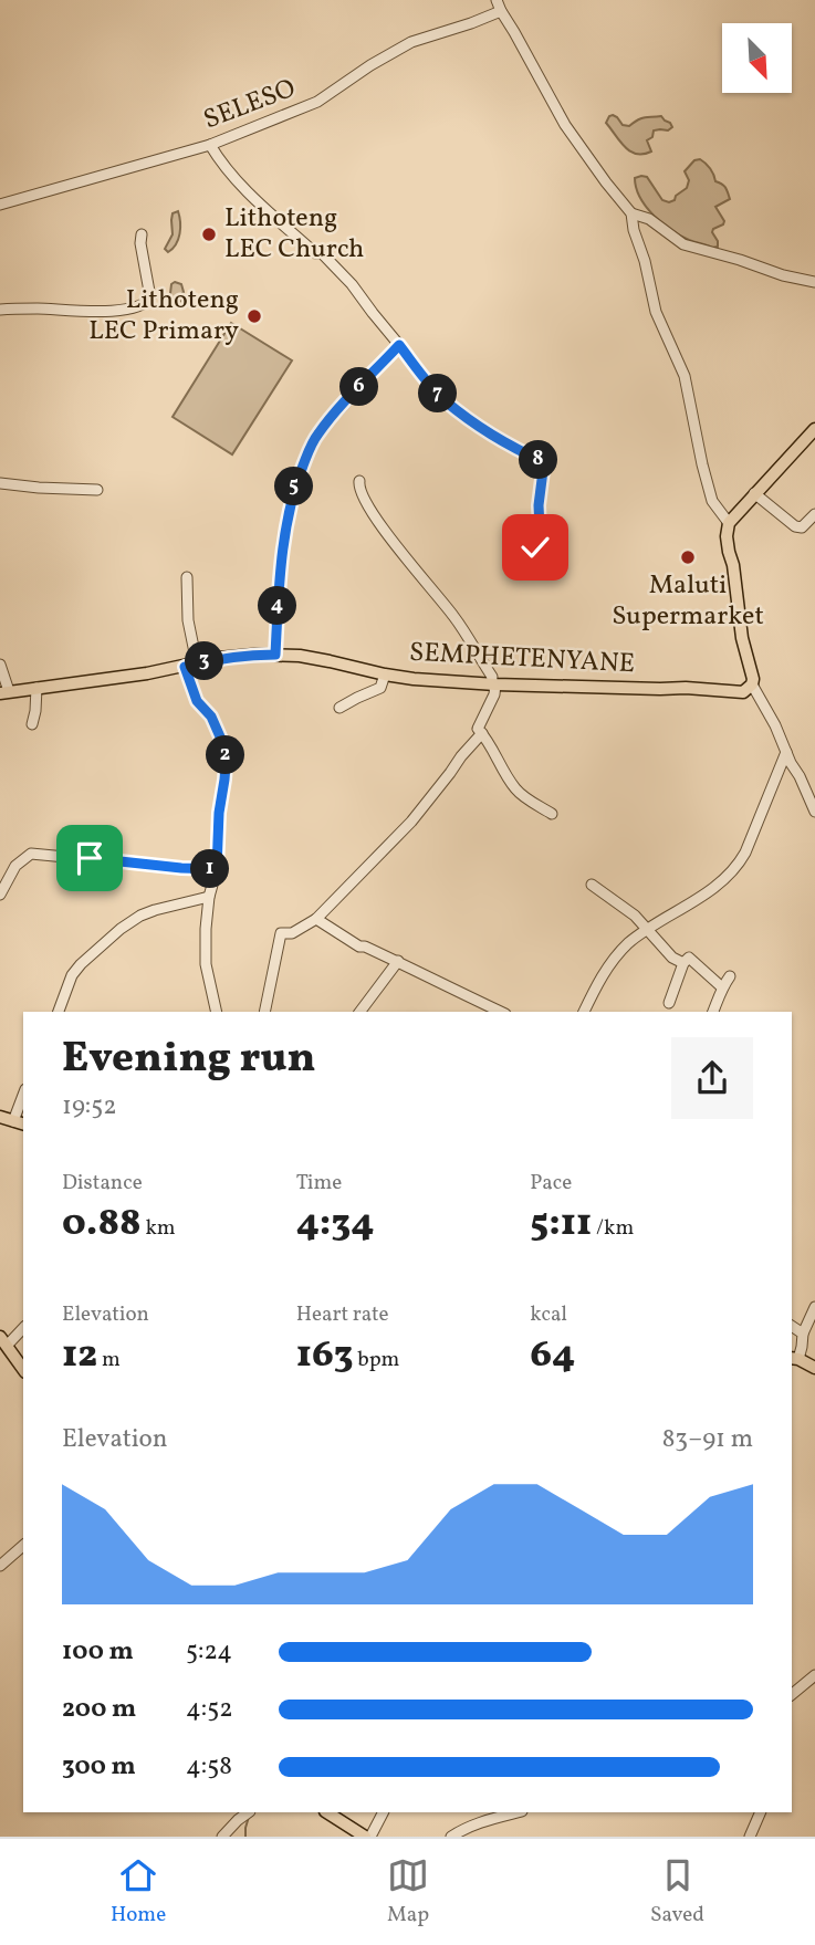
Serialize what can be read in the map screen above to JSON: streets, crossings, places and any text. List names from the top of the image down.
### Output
{
  "streets": {
    "main road": ["SEMPHETENYANE"],
    "street": ["SELESO"]
  },
  "places": ["Lithoteng LEC Church", "Lithoteng LEC Primary", "Maluti Supermarket"],
  "north": "bottom right",
  "page": {
    "pins": [
      "6",
      "7",
      "8",
      "5",
      "4",
      "3",
      "2",
      "1"
    ],
    "heading": ["Evening run", "19:52"],
    "stats": [
      ["Distance", "0.88 km"],
      ["Time", "4:34"],
      ["Pace", "5:11 /km"],
      ["Elevation", "12 m"],
      ["Heart rate", "163 bpm"],
      ["kcal", "64"]
    ],
    "chart": ["Elevation", "83–91 m"],
    "list": [
      {
        "name": "100 m",
        "note": "5:24"
      },
      {
        "name": "200 m",
        "note": "4:52"
      },
      {
        "name": "300 m",
        "note": "4:58"
      }
    ],
    "tabs": ["Home", "Map", "Saved"]
  }
}
